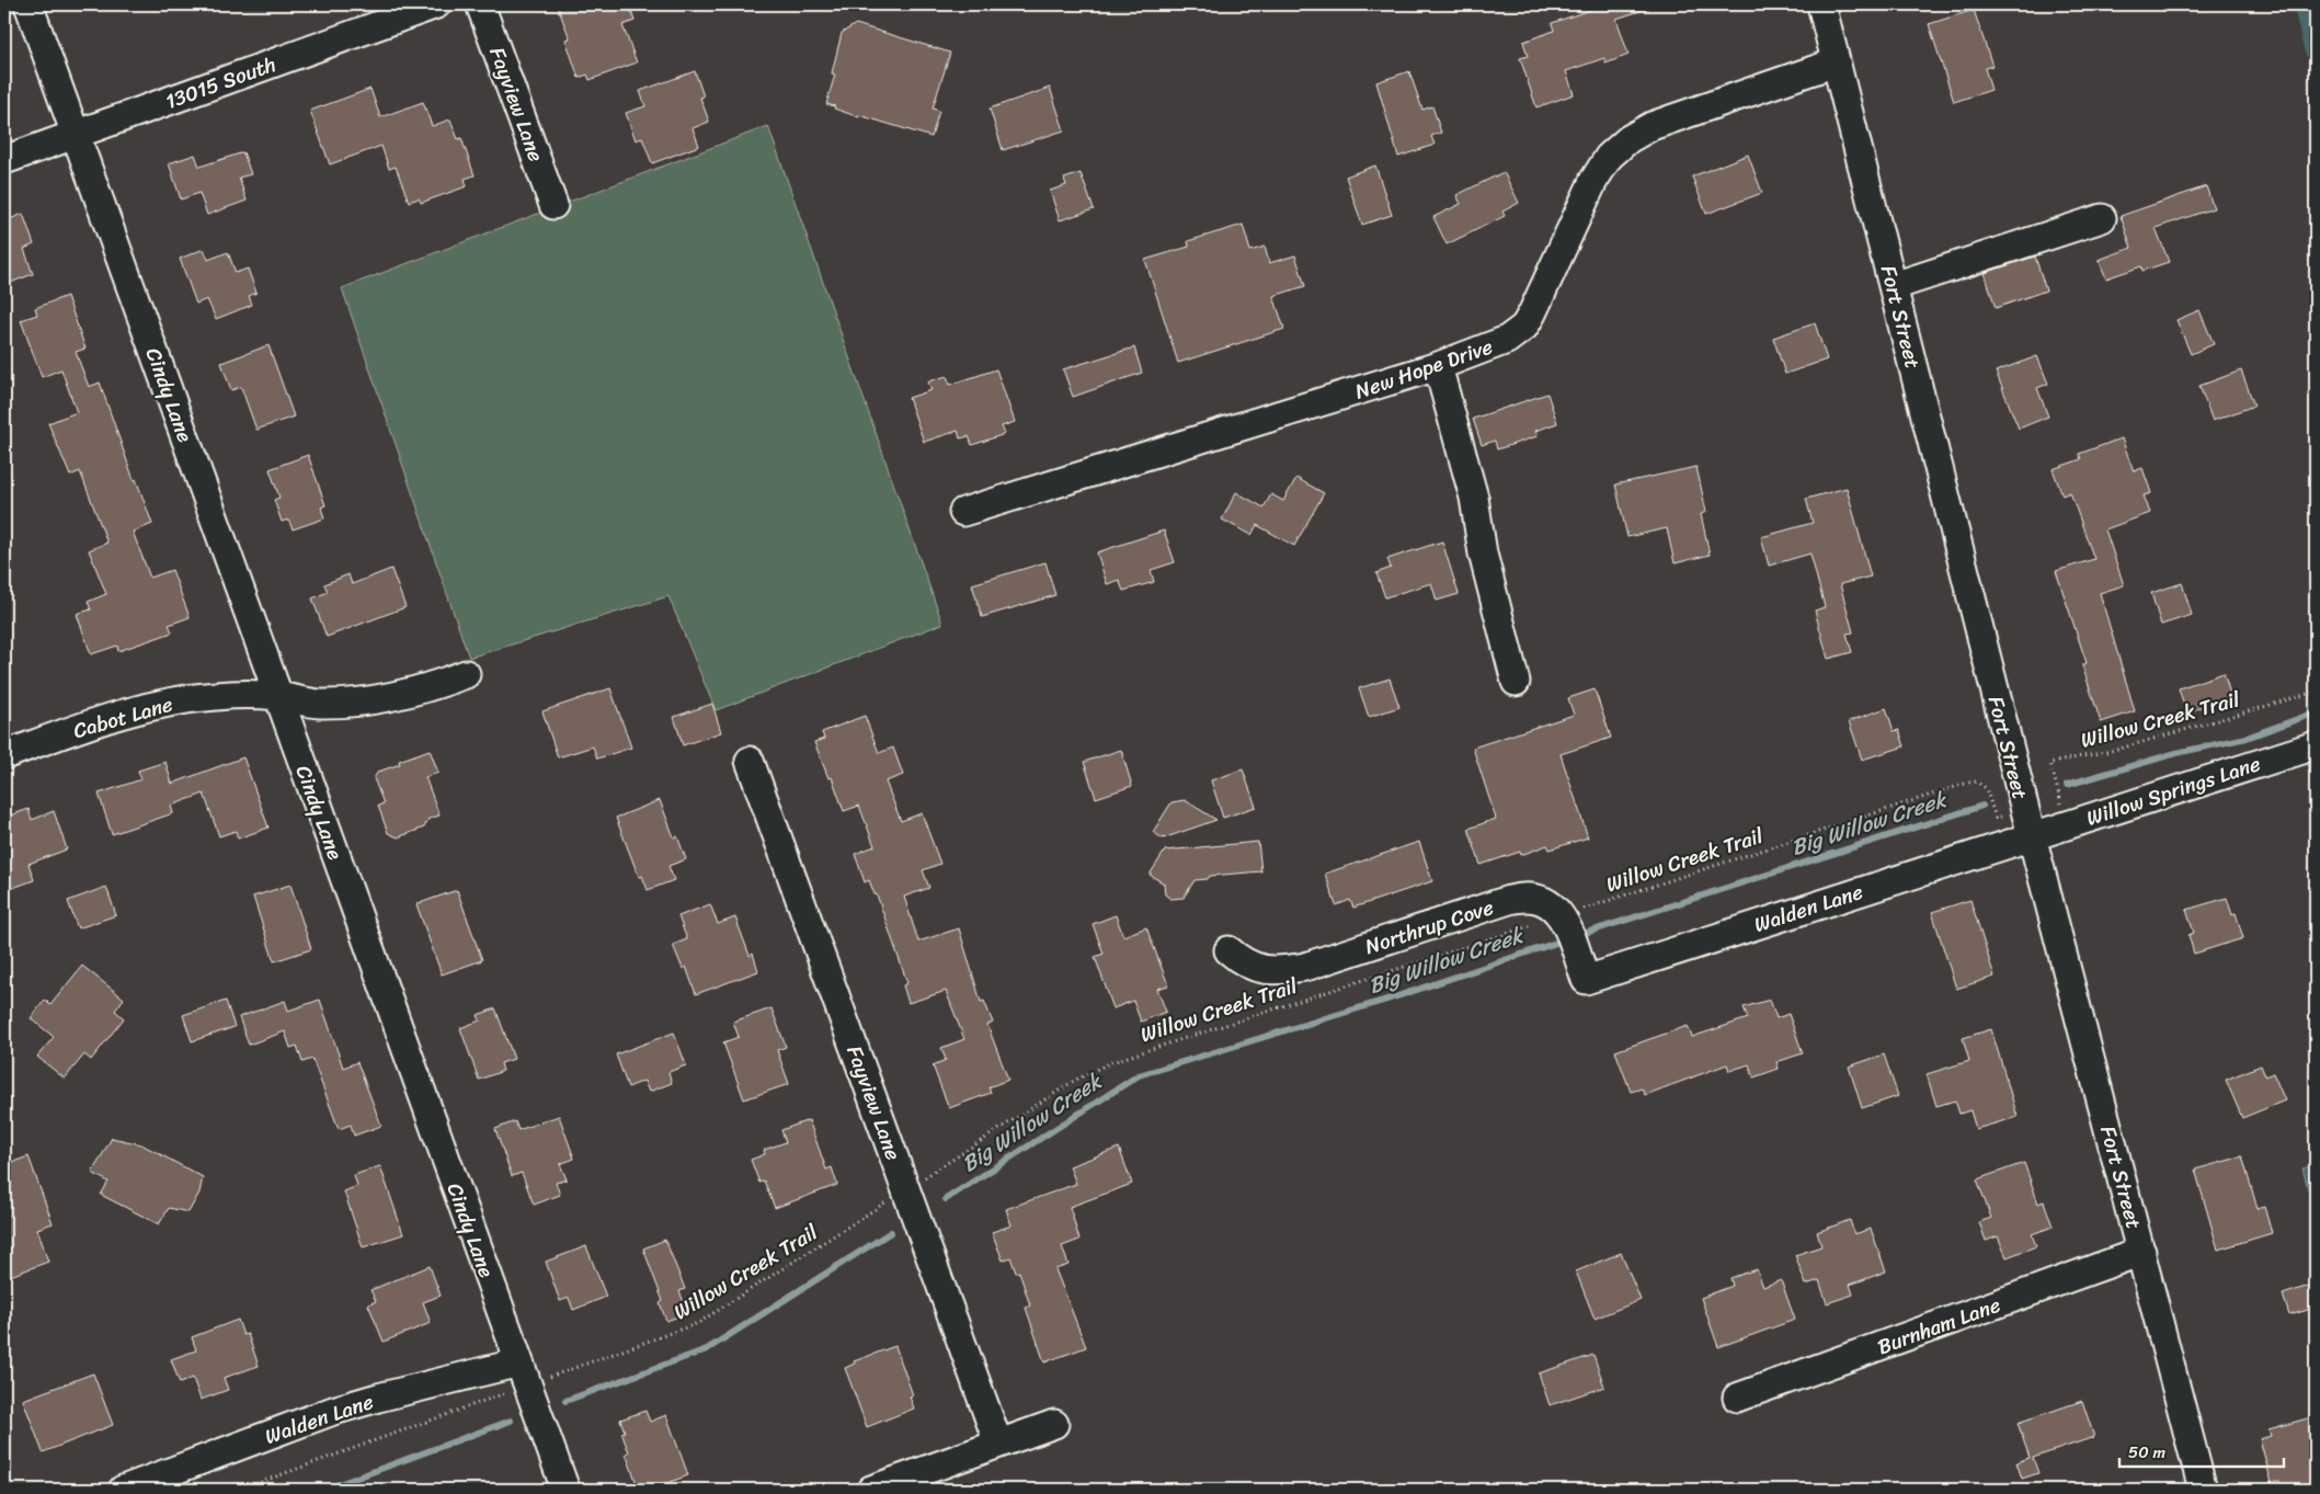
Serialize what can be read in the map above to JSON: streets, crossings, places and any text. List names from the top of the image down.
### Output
{
  "streets": {
    "street": [
      "13015 South",
      "Fayview Lane",
      "Fort Street",
      "New Hope Drive",
      "Cindy Lane",
      "Cabot Lane",
      "Willow Springs Lane",
      "Walden Lane",
      "Northrup Cove",
      "Burnham Lane"
    ],
    "path": ["Willow Creek Trail"]
  },
  "crossings": [
    ["13015 South", "Cindy Lane"],
    ["Fort Street", "New Hope Drive"],
    ["Fort Street", "Willow Springs Lane"],
    ["Fort Street", "Walden Lane"],
    ["Fort Street", "Burnham Lane"],
    ["Cindy Lane", "Cabot Lane"],
    ["Cindy Lane", "Walden Lane"],
    ["Willow Creek Trail", "Northrup Cove"],
    ["Willow Springs Lane", "Walden Lane"],
    ["Walden Lane", "Northrup Cove"]
  ],
  "water": ["Big Willow Creek"],
  "scale_bar": "50 m"
}
